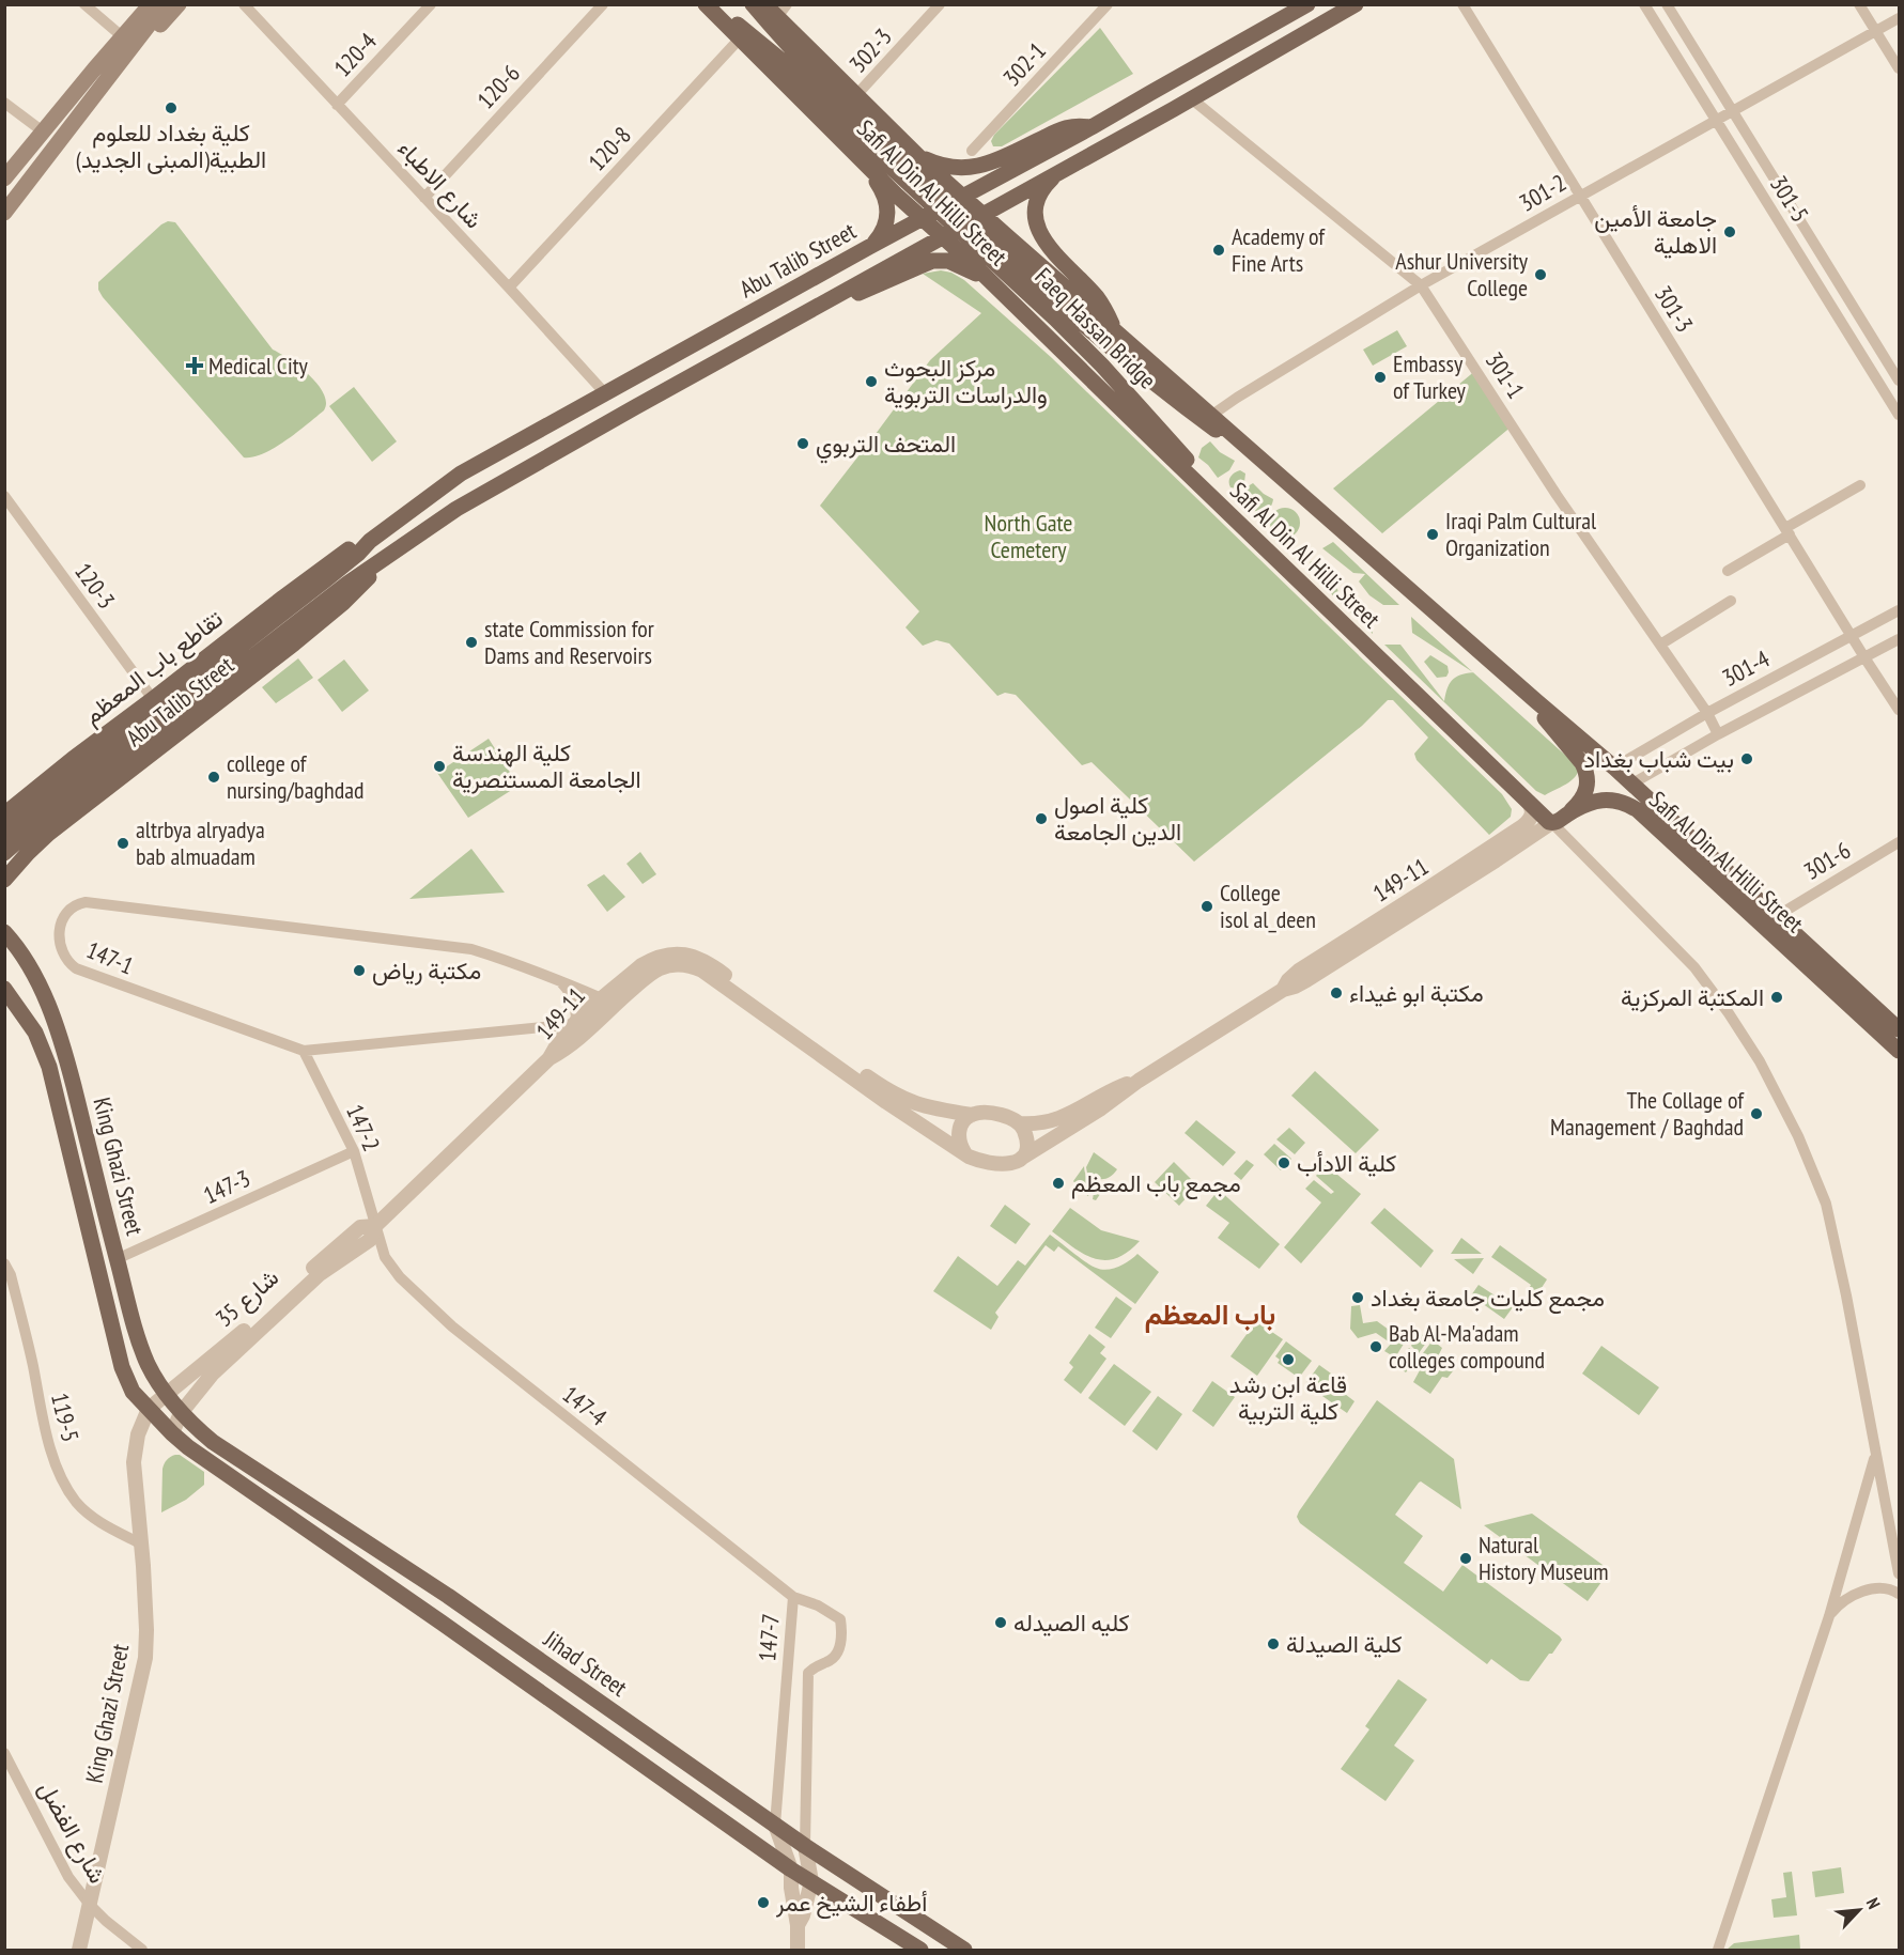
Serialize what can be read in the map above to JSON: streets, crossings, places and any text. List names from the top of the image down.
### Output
{
  "streets": {
    "main road": [
      "Safi Al Din Al Hilli Street",
      "Abu Talib Street",
      "Faeq Hassan Bridge",
      "تقاطع باب المعظم",
      "King Ghazi Street",
      "Jihad Street"
    ],
    "street": [
      "302-3",
      "120-4",
      "302-1",
      "120-6",
      "120-8",
      "شارع الاطباء",
      "301-2",
      "301-5",
      "301-3",
      "301-1",
      "120-3",
      "301-4",
      "301-6",
      "149-11",
      "147-1",
      "147-2",
      "147-3",
      "شارع 35",
      "147-4",
      "119-5",
      "147-7",
      "شارع الفضل"
    ]
  },
  "crossings": [
    ["302-3", "Safi Al Din Al Hilli Street"],
    ["120-4", "شارع الاطباء"],
    ["120-6", "شارع الاطباء"],
    ["120-8", "شارع الاطباء"],
    ["120-8", "Safi Al Din Al Hilli Street"],
    ["120-8", "Faeq Hassan Bridge"],
    ["شارع الاطباء", "Abu Talib Street"],
    ["Safi Al Din Al Hilli Street", "301-2"],
    ["Safi Al Din Al Hilli Street", "Abu Talib Street"],
    ["Safi Al Din Al Hilli Street", "Faeq Hassan Bridge"],
    ["Safi Al Din Al Hilli Street", "301-4"],
    ["Safi Al Din Al Hilli Street", "301-6"],
    ["Safi Al Din Al Hilli Street", "149-11"],
    ["301-2", "301-5"],
    ["301-2", "301-3"],
    ["301-2", "301-1"],
    ["Abu Talib Street", "301-1"],
    ["Abu Talib Street", "تقاطع باب المعظم"],
    ["301-3", "301-4"],
    ["301-1", "301-4"],
    ["120-3", "تقاطع باب المعظم"],
    ["149-11", "147-1"],
    ["149-11", "شارع 35"],
    ["147-1", "147-2"],
    ["147-2", "147-3"],
    ["147-2", "شارع 35"],
    ["147-2", "147-4"],
    ["King Ghazi Street", "147-3"],
    ["King Ghazi Street", "شارع 35"],
    ["King Ghazi Street", "119-5"],
    ["King Ghazi Street", "Jihad Street"],
    ["King Ghazi Street", "شارع الفضل"],
    ["شارع 35", "147-4"],
    ["شارع 35", "Jihad Street"],
    ["147-4", "147-7"],
    ["147-7", "Jihad Street"]
  ],
  "districts": ["باب المعظم"],
  "parks": ["North Gate Cemetery"],
  "places": {
    "other": [
      "كلية بغداد للعلوم الطبية(المبنى الجديد)",
      "جامعة الأمين الاهلية",
      "Academy of Fine Arts",
      "Ashur University College",
      "Embassy of Turkey",
      "مركز البحوث والدراسات التربوية",
      "المتحف التربوي",
      "Iraqi Palm Cultural Organization",
      "state Commission for Dams and Reservoirs",
      "بيت شباب بغداد",
      "كلية الهندسة الجامعة المستنصرية",
      "college of nursing/baghdad",
      "كلية اصول الدين الجامعة",
      "altrbya alryadya bab almuadam",
      "College isol al_deen",
      "مكتبة رياض",
      "مكتبة ابو غيداء",
      "المكتبة المركزية",
      "The Collage of Management / Baghdad",
      "كلية الادأب",
      "مجمع باب المعظم",
      "مجمع كليات جامعة بغداد",
      "Bab Al-Ma'adam colleges compound",
      "قاعة ابن رشد كلية التربية",
      "Natural History Museum",
      "كليه الصيدله",
      "كلية الصيدلة",
      "أطفاء الشيخ عمر"
    ],
    "health": ["Medical City"]
  },
  "north": "top right"
}
